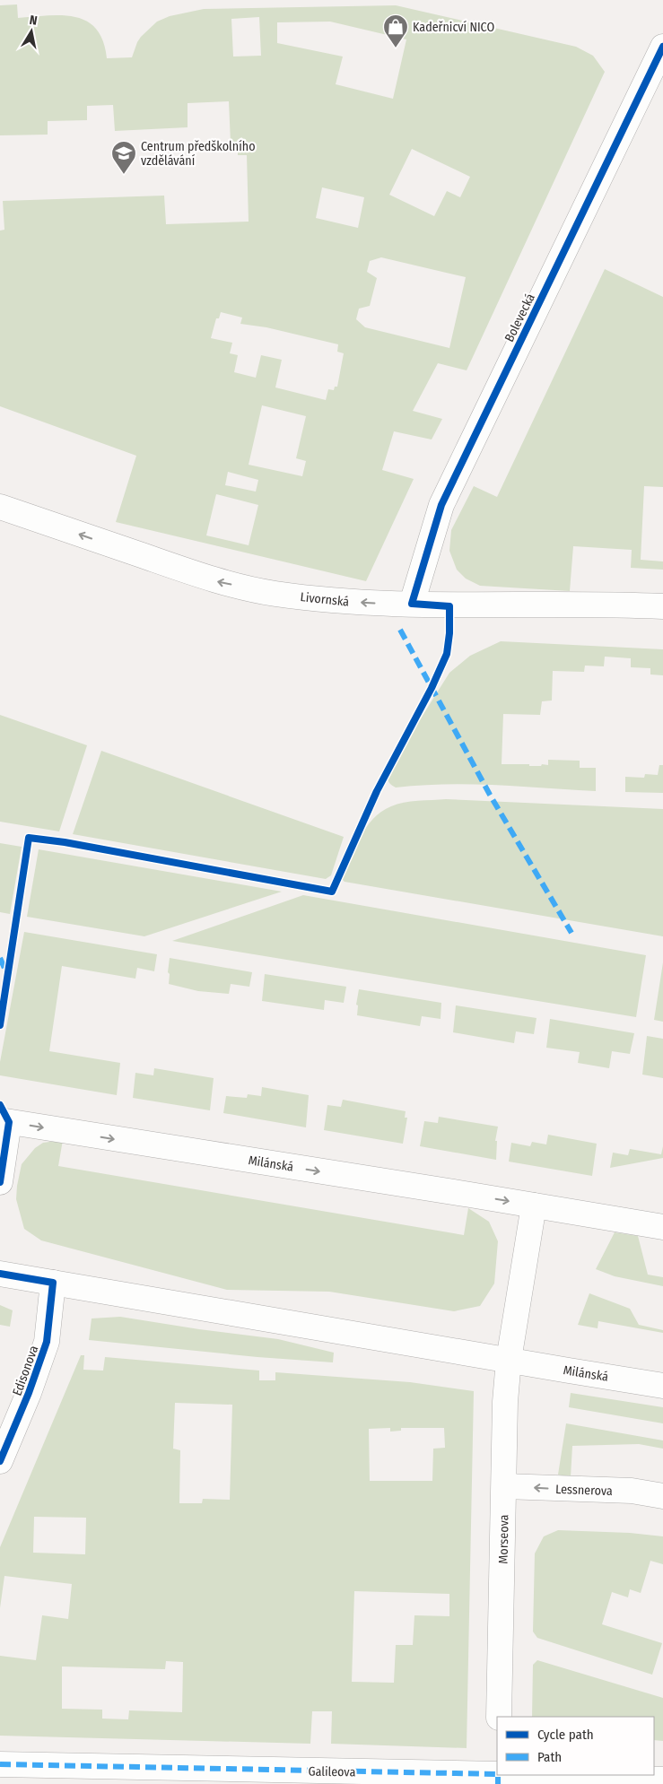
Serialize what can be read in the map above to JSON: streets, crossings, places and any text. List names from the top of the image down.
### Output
{
  "streets": {
    "street": [
      "Bolevecká",
      "Livornská",
      "Milánská",
      "Edisonova",
      "Lessnerova",
      "Morseova",
      "Galileova"
    ]
  },
  "crossings": [
    ["Bolevecká", "Livornská"],
    ["Milánská", "Edisonova"],
    ["Milánská", "Morseova"],
    ["Lessnerova", "Morseova"]
  ],
  "one_way": ["Livornská", "Lessnerova"],
  "places": {
    "shop": ["Kadeřnicví NICO"],
    "school or university": ["Centrum předškolního vzdělávání"]
  },
  "legend": ["Cycle path", "Path"],
  "north": "top"
}
